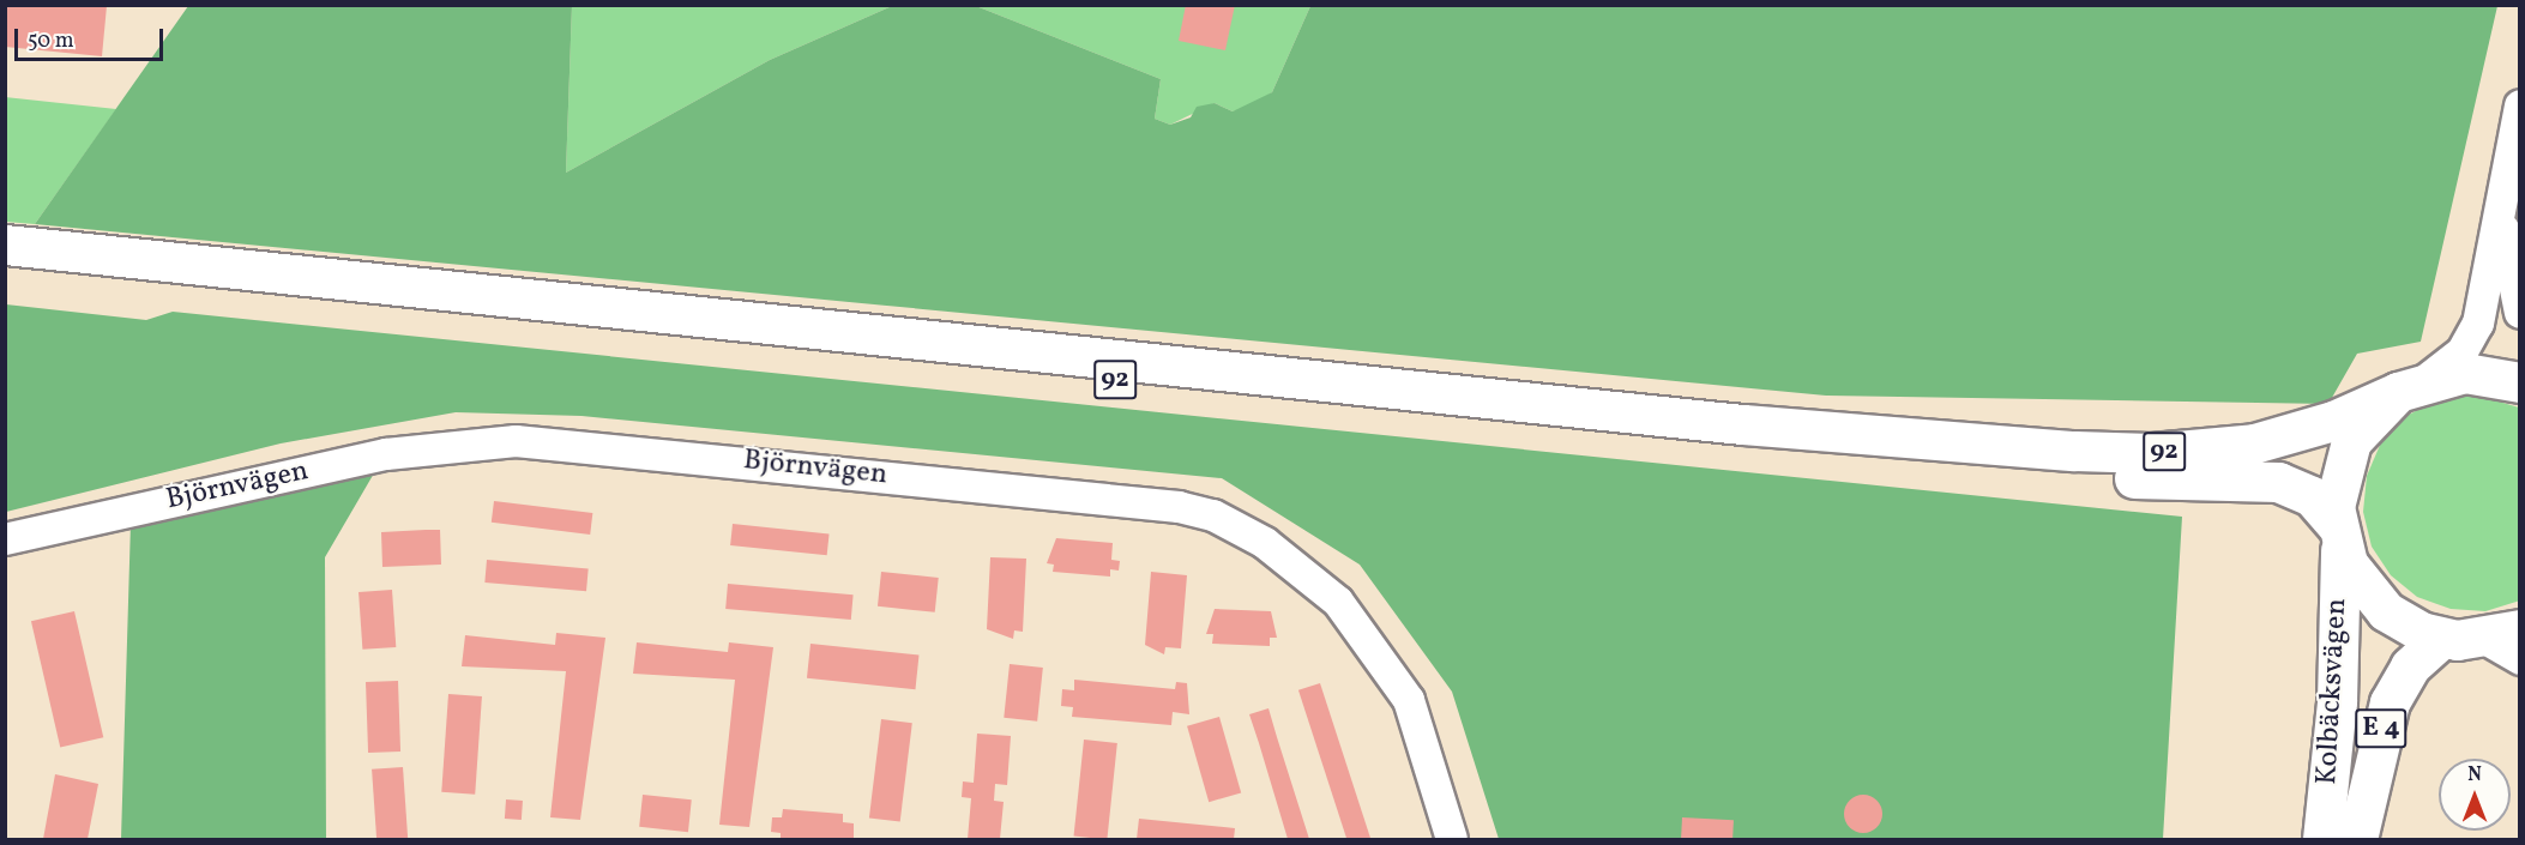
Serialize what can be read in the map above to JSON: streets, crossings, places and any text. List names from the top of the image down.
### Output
{
  "streets": {
    "highway": ["92", "Kolbäcksvägen", "E 4"],
    "street": ["Björnvägen"]
  },
  "crossings": [
    ["92", "Kolbäcksvägen"],
    ["92", "E 4"],
    ["Kolbäcksvägen", "E 4"]
  ],
  "scale_bar": "50 m",
  "north": "top"
}
